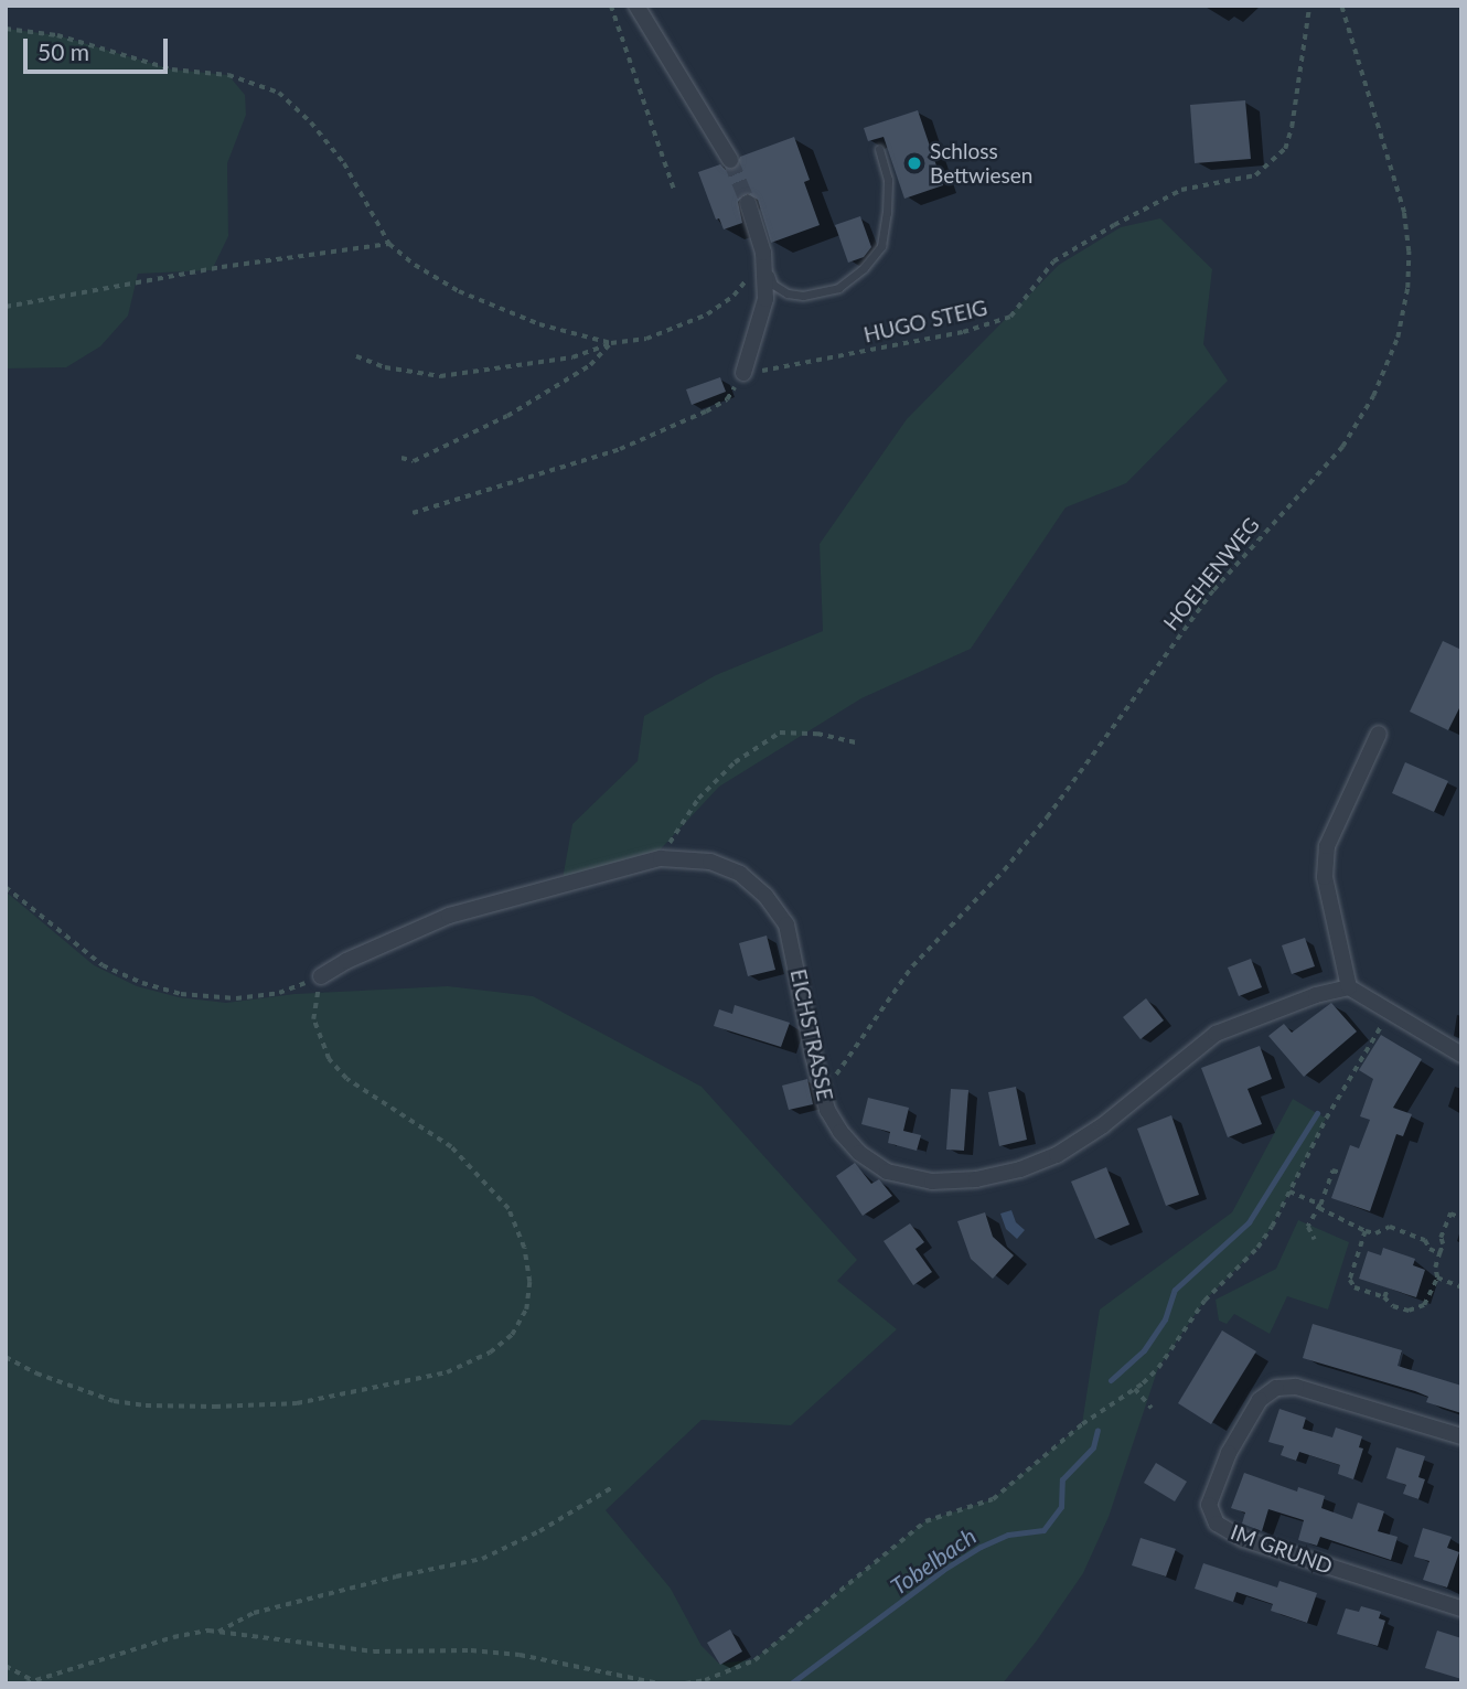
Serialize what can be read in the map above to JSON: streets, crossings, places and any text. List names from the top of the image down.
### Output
{
  "streets": {
    "street": ["EICHSTRASSE", "IM GRUND"],
    "path": ["HUGO STEIG", "HOEHENWEG"]
  },
  "crossings": [
    ["HOEHENWEG", "EICHSTRASSE"]
  ],
  "water": ["Tobelbach"],
  "places": ["Schloss Bettwiesen"],
  "scale_bar": "50 m"
}
